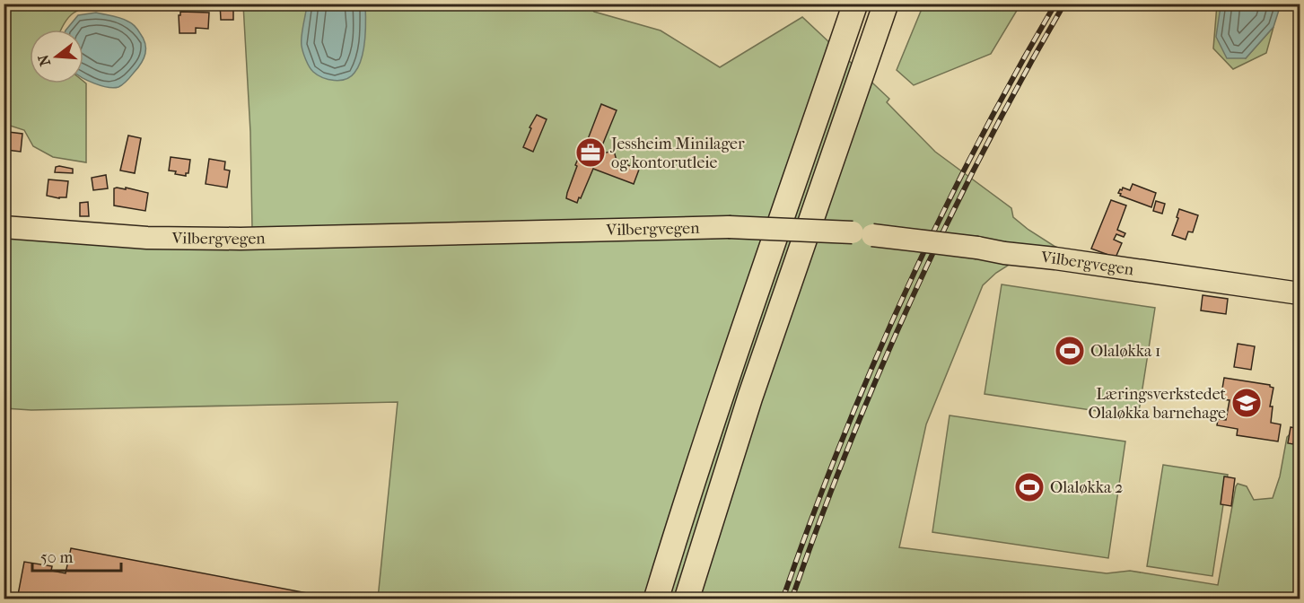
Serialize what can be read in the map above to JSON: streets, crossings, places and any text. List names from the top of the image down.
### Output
{
  "streets": {
    "main road": ["Vilbergvegen"]
  },
  "places": {
    "office": ["Jessheim Minilager og kontorutleie"],
    "sports": ["Olaløkka 1", "Olaløkka 2"],
    "school or university": ["Læringsverkstedet Olaløkka barnehage"]
  },
  "scale_bar": "50 m",
  "north": "left"
}
